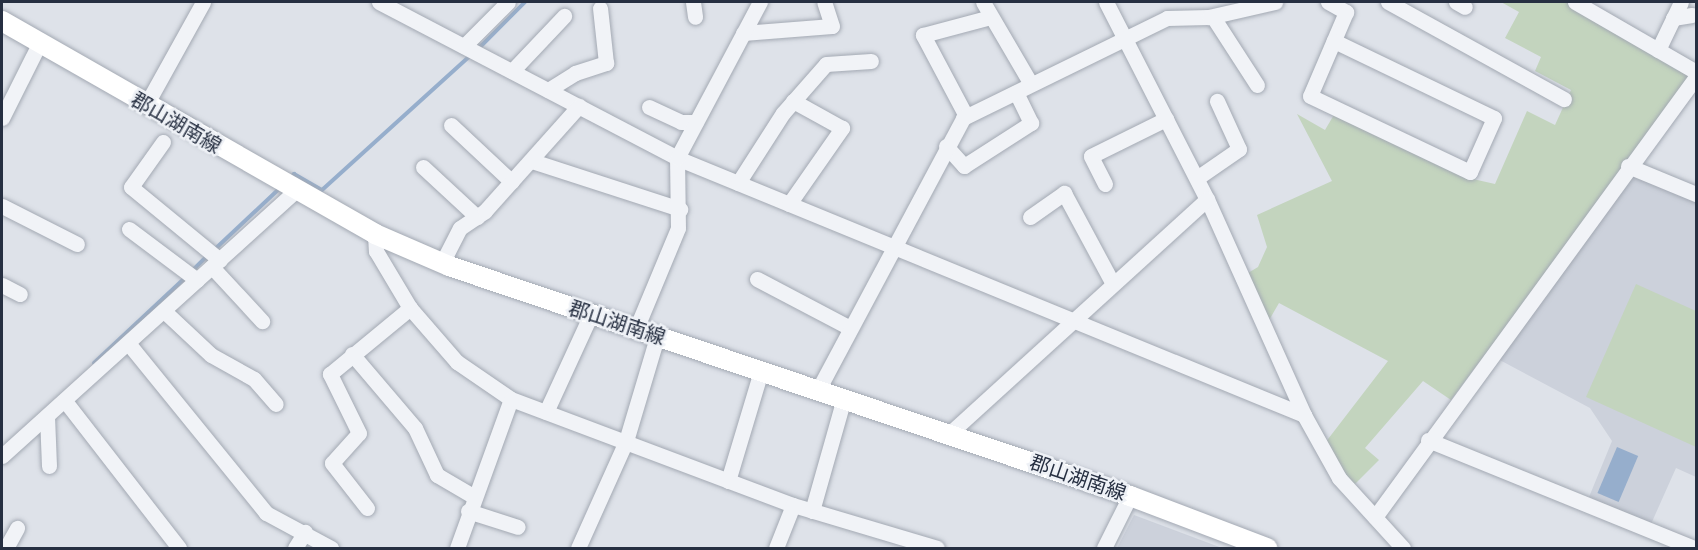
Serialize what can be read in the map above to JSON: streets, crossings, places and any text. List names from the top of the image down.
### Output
{
  "streets": {
    "main road": ["郡山湖南線"]
  }
}
